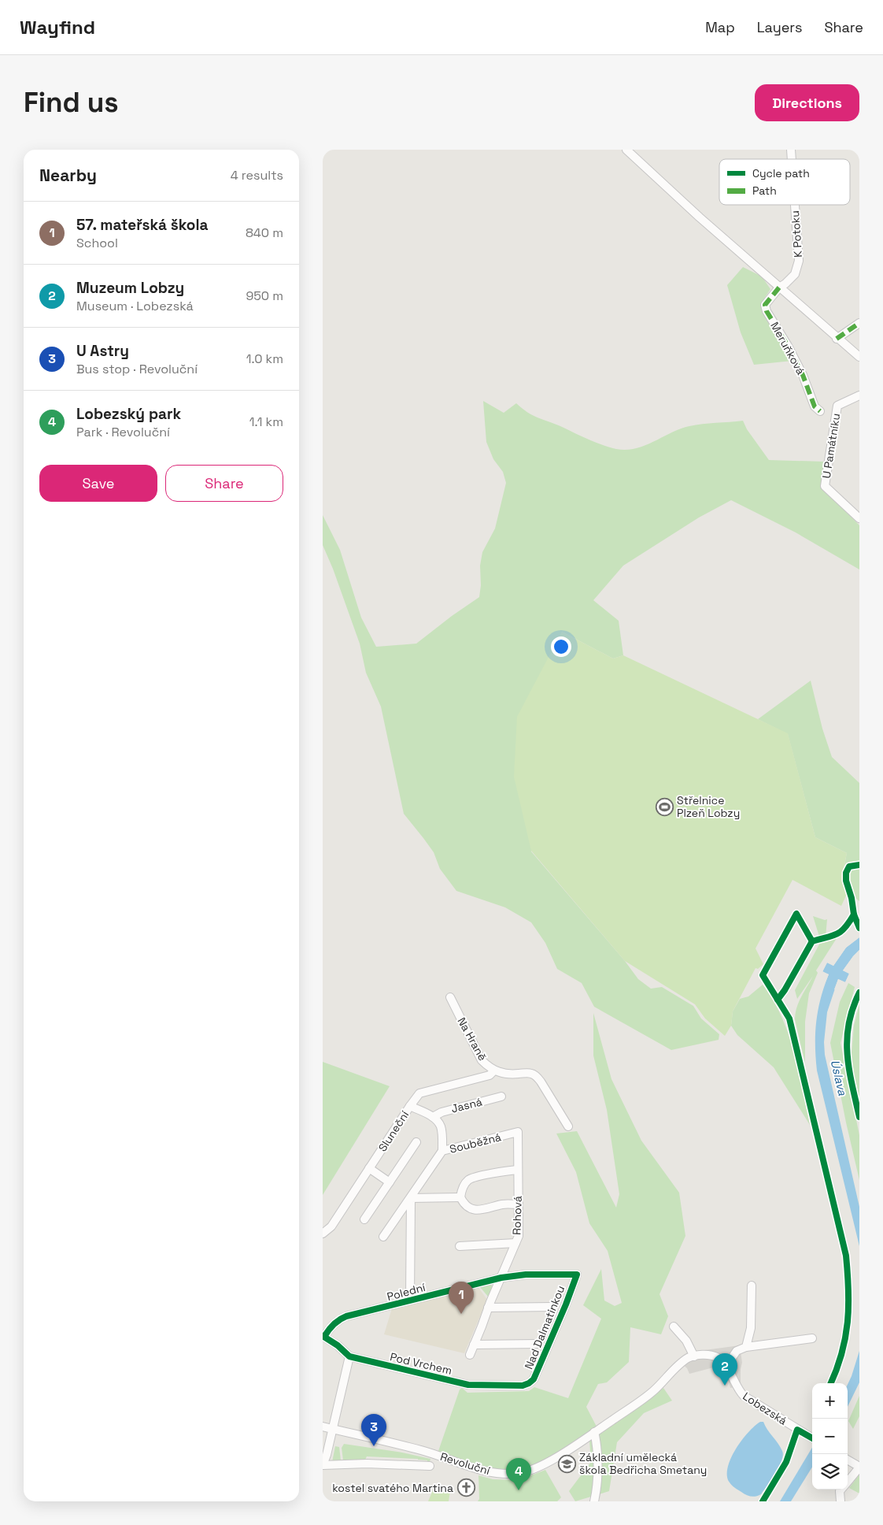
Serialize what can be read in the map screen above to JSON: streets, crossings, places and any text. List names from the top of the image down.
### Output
{
  "streets": {
    "street": [
      "K Potoku",
      "Meruňková",
      "U Památníku",
      "Na Hraně",
      "Jasná",
      "Sluneční",
      "Souběžná",
      "Rohová",
      "Polední",
      "Nad Dalmatinkou",
      "Pod Vrchem",
      "Lobezská",
      "Revoluční"
    ]
  },
  "crossings": [
    ["K Potoku", "Meruňková"],
    ["Na Hraně", "Sluneční"],
    ["Souběžná", "Rohová"],
    ["Polední", "Nad Dalmatinkou"],
    ["Polední", "Pod Vrchem"],
    ["Nad Dalmatinkou", "Pod Vrchem"]
  ],
  "water": ["Úslava"],
  "places": {
    "sports": ["Střelnice Plzeň Lobzy"],
    "school or university": ["Základní umělecká škola Bedřicha Smetany"],
    "church": ["kostel svatého Martina"]
  },
  "legend": ["Cycle path", "Path"],
  "page": {
    "header": "Wayfind",
    "nav": ["Map", "Layers", "Share"],
    "buttons": [
      "Directions",
      ["Save", "Share"]
    ],
    "title": "Find us",
    "heading": ["Nearby", "4 results"],
    "list": [
      {
        "mark": "1",
        "name": "57. mateřská škola",
        "note": "School",
        "value": "840 m"
      },
      {
        "mark": "2",
        "name": "Muzeum Lobzy",
        "note": "Museum · Lobezská",
        "value": "950 m"
      },
      {
        "mark": "3",
        "name": "U Astry",
        "note": "Bus stop · Revoluční",
        "value": "1.0 km"
      },
      {
        "mark": "4",
        "name": "Lobezský park",
        "note": "Park · Revoluční",
        "value": "1.1 km"
      }
    ],
    "pins": [
      "1",
      "2",
      "3",
      "4"
    ],
    "map_buttons": ["+", "−"]
  }
}
